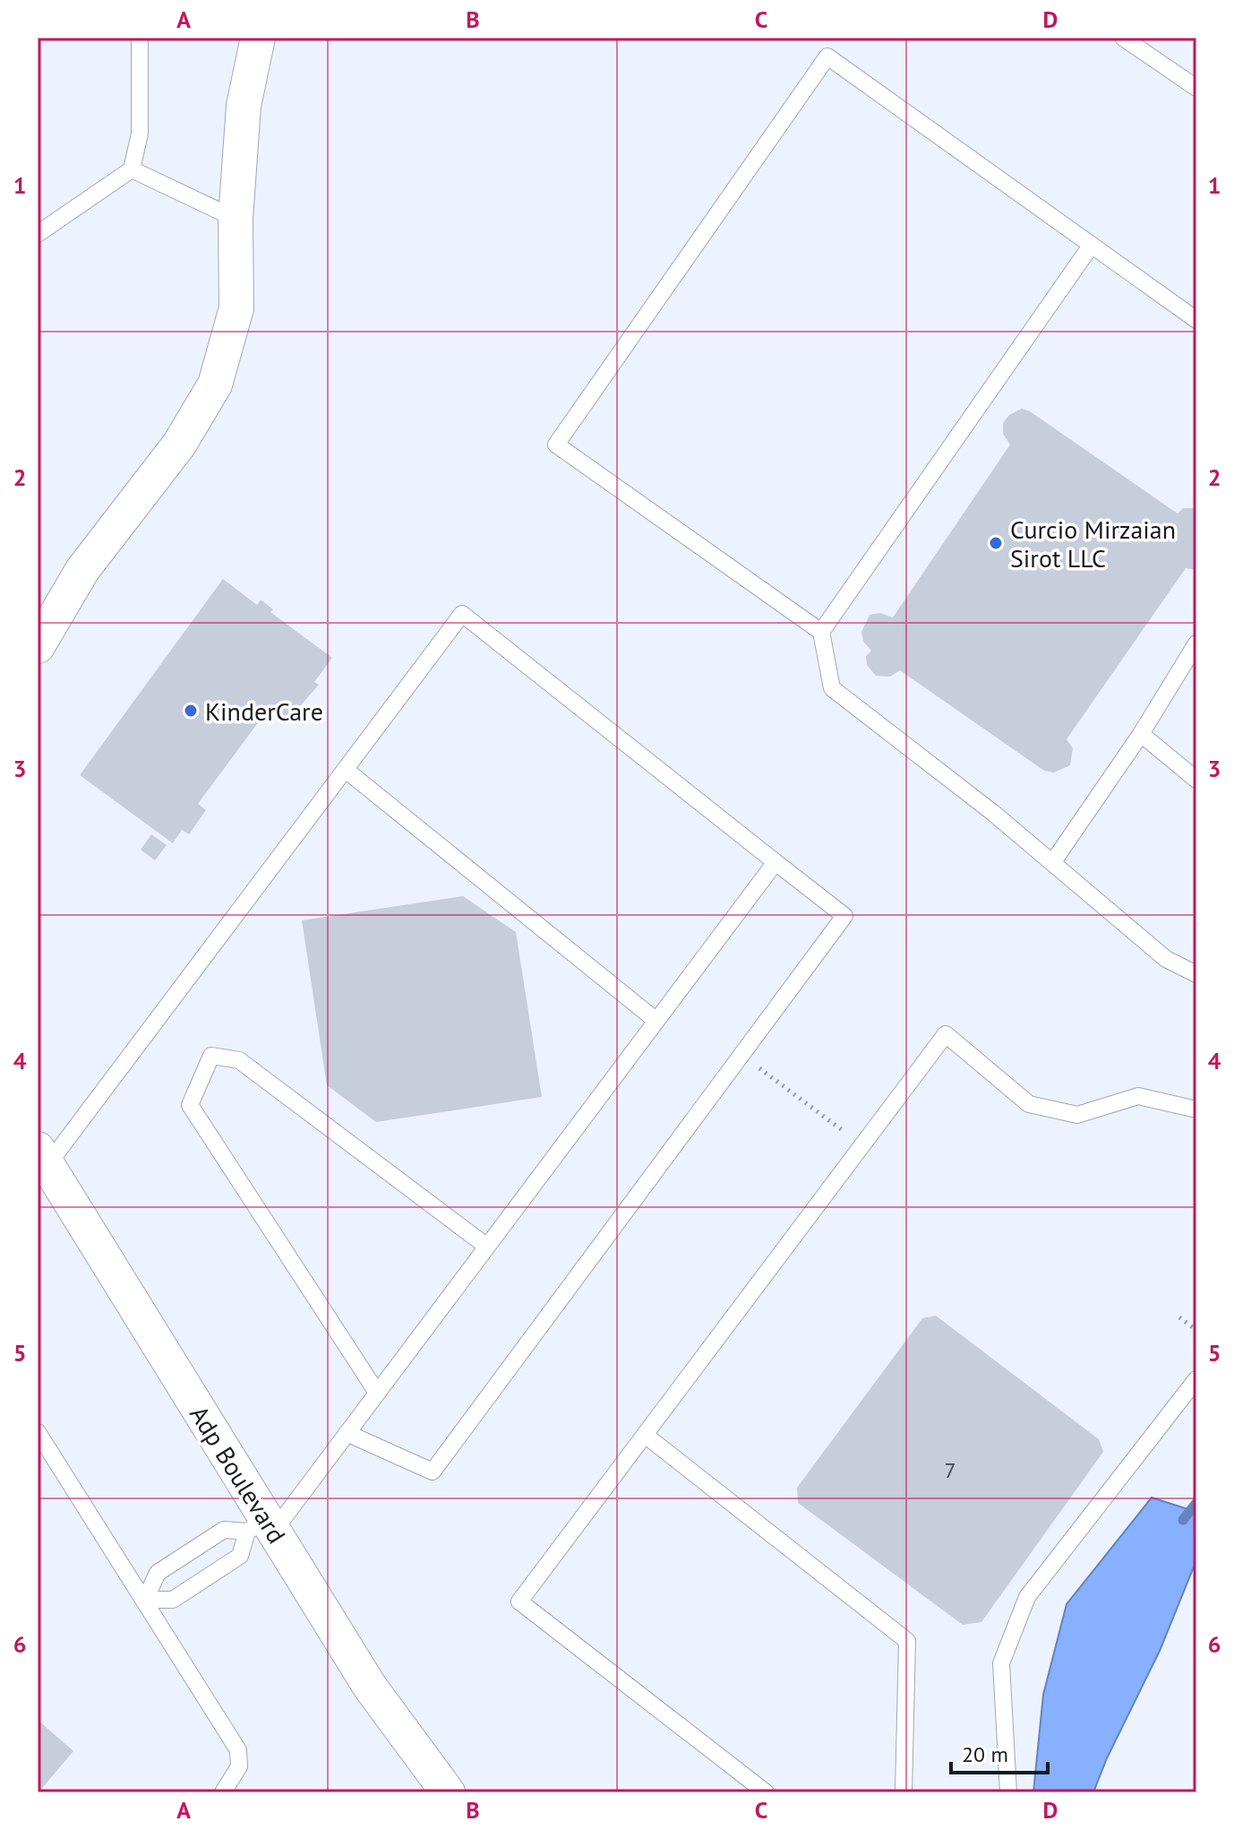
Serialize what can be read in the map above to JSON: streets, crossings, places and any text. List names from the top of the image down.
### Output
{
  "streets": {
    "street": ["Adp Boulevard"]
  },
  "places": ["Curcio Mirzaian Sirot LLC", "KinderCare"],
  "house_numbers": ["7"],
  "scale_bar": "20 m",
  "grid": {
    "columns": [
      "A",
      "B",
      "C",
      "D"
    ],
    "rows": [
      "1",
      "2",
      "3",
      "4",
      "5",
      "6"
    ]
  }
}
